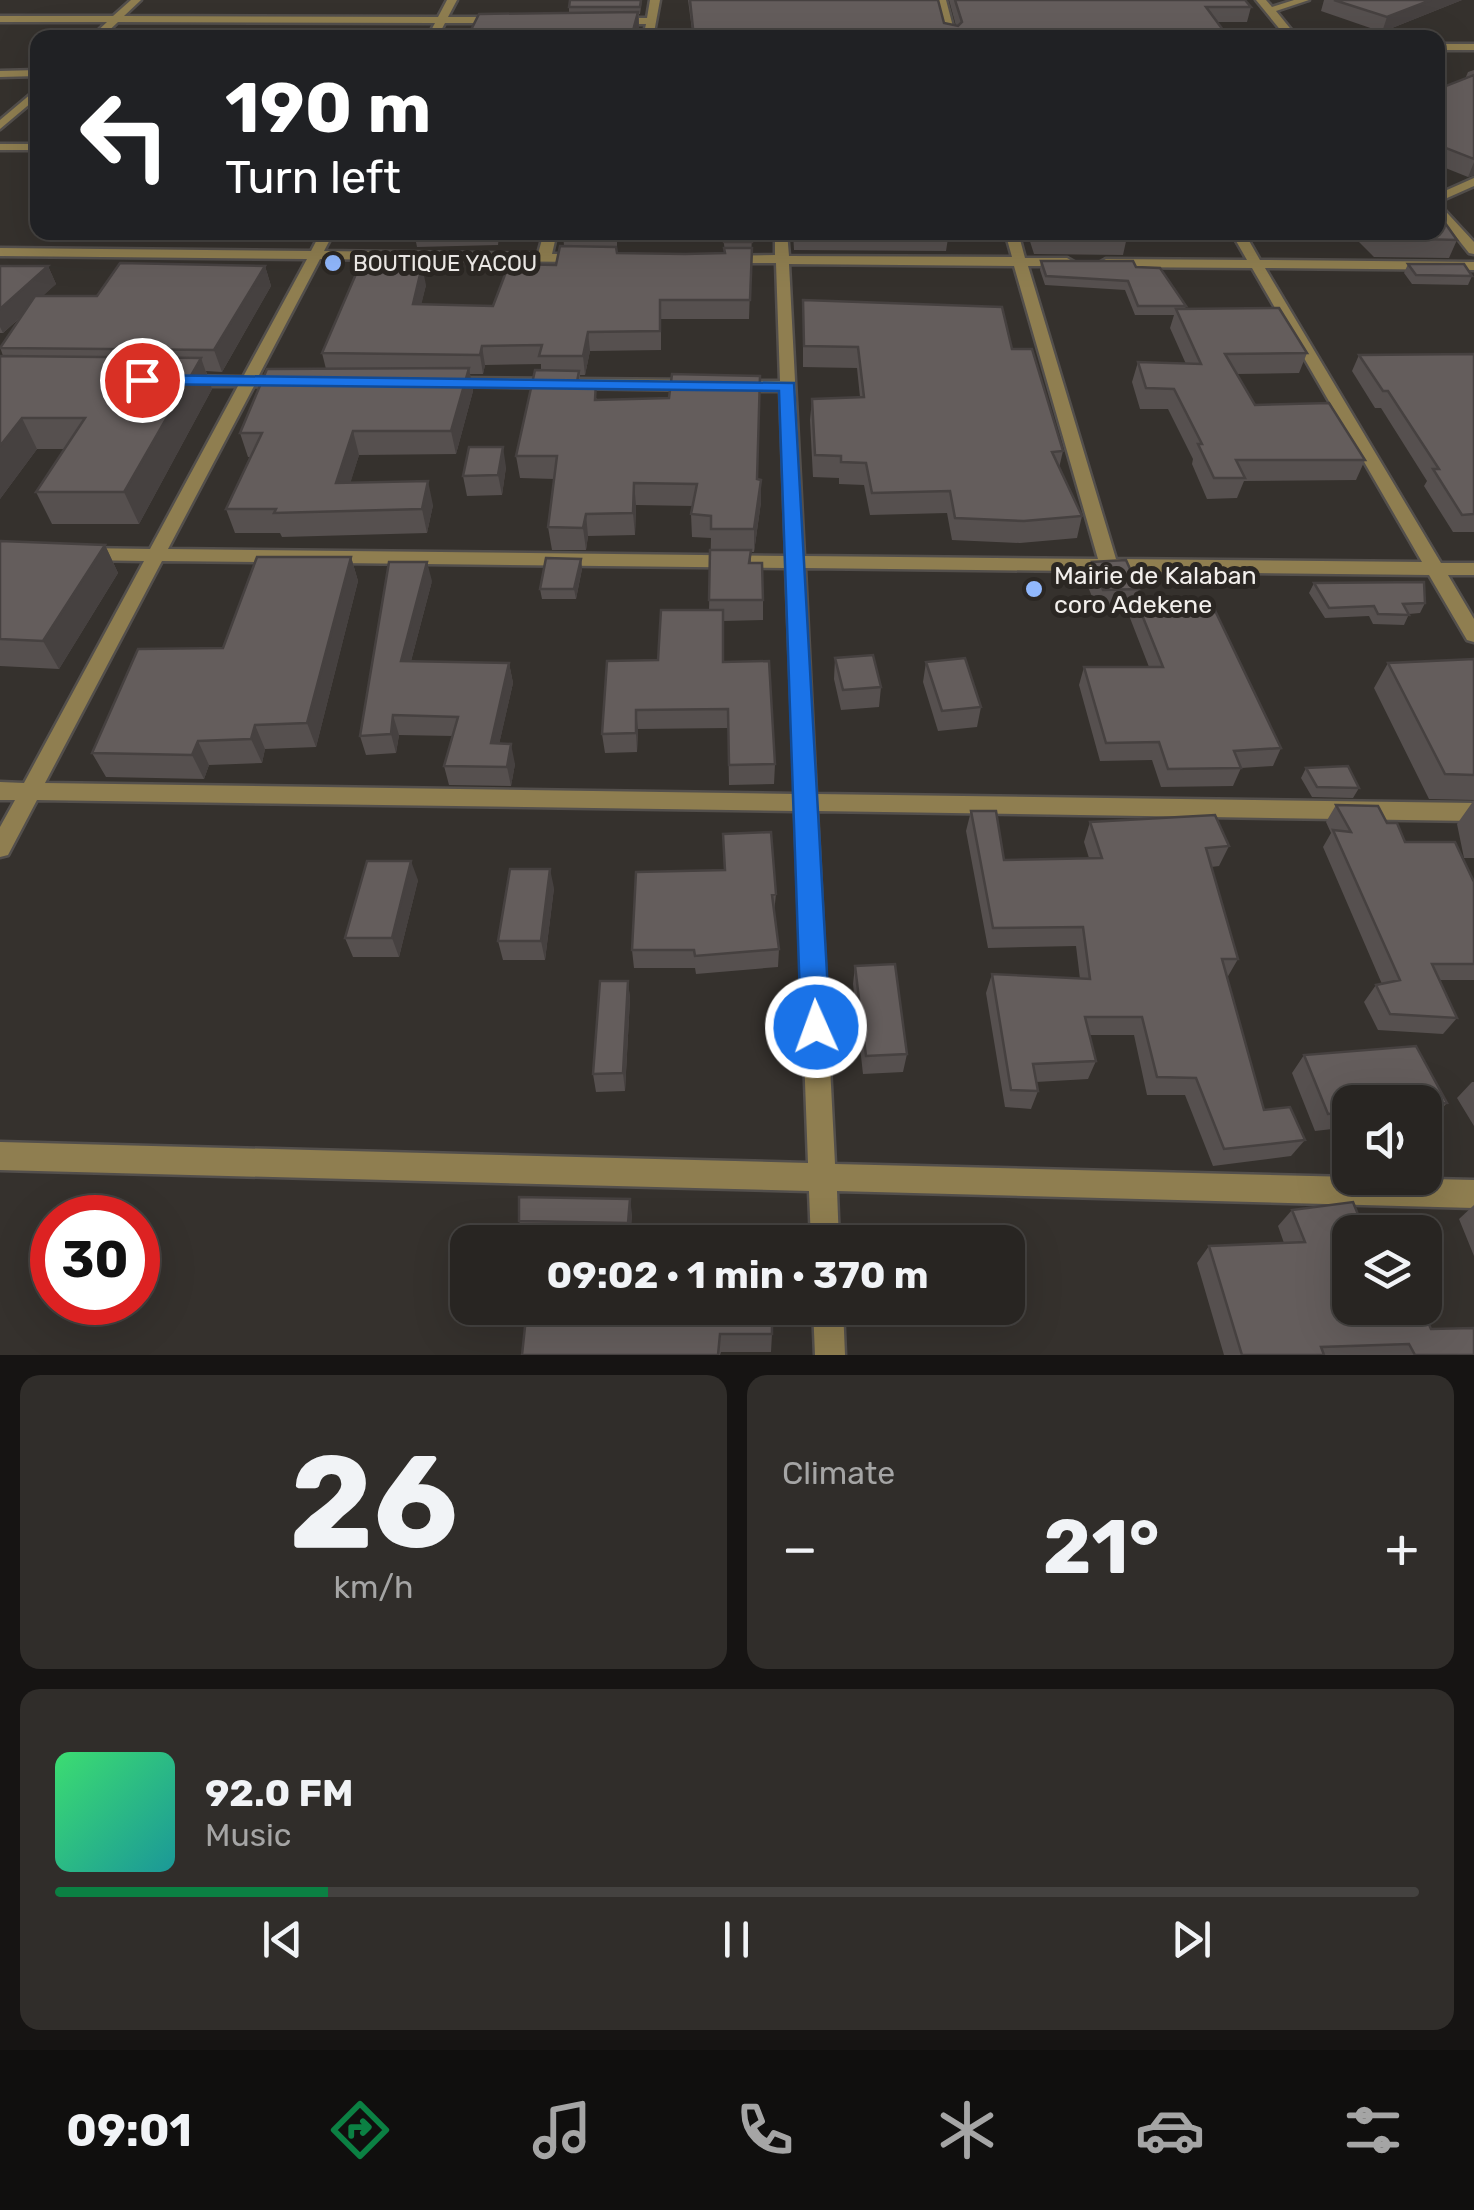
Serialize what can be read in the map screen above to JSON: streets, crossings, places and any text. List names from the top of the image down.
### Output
{
  "places": ["BOUTIQUE YACOU", "Mairie de Kalaban coro Adekene"],
  "page": {
    "turn": ["190 m", "Turn left"],
    "limit": "30",
    "trip": "09:02 · 1 min · 370 m",
    "tile": [
      ["26", "km/h"],
      "Climate"
    ],
    "heat": ["−", "21°", "+"],
    "song": ["92.0 FM", "Music"],
    "tabs": "09:01"
  }
}
